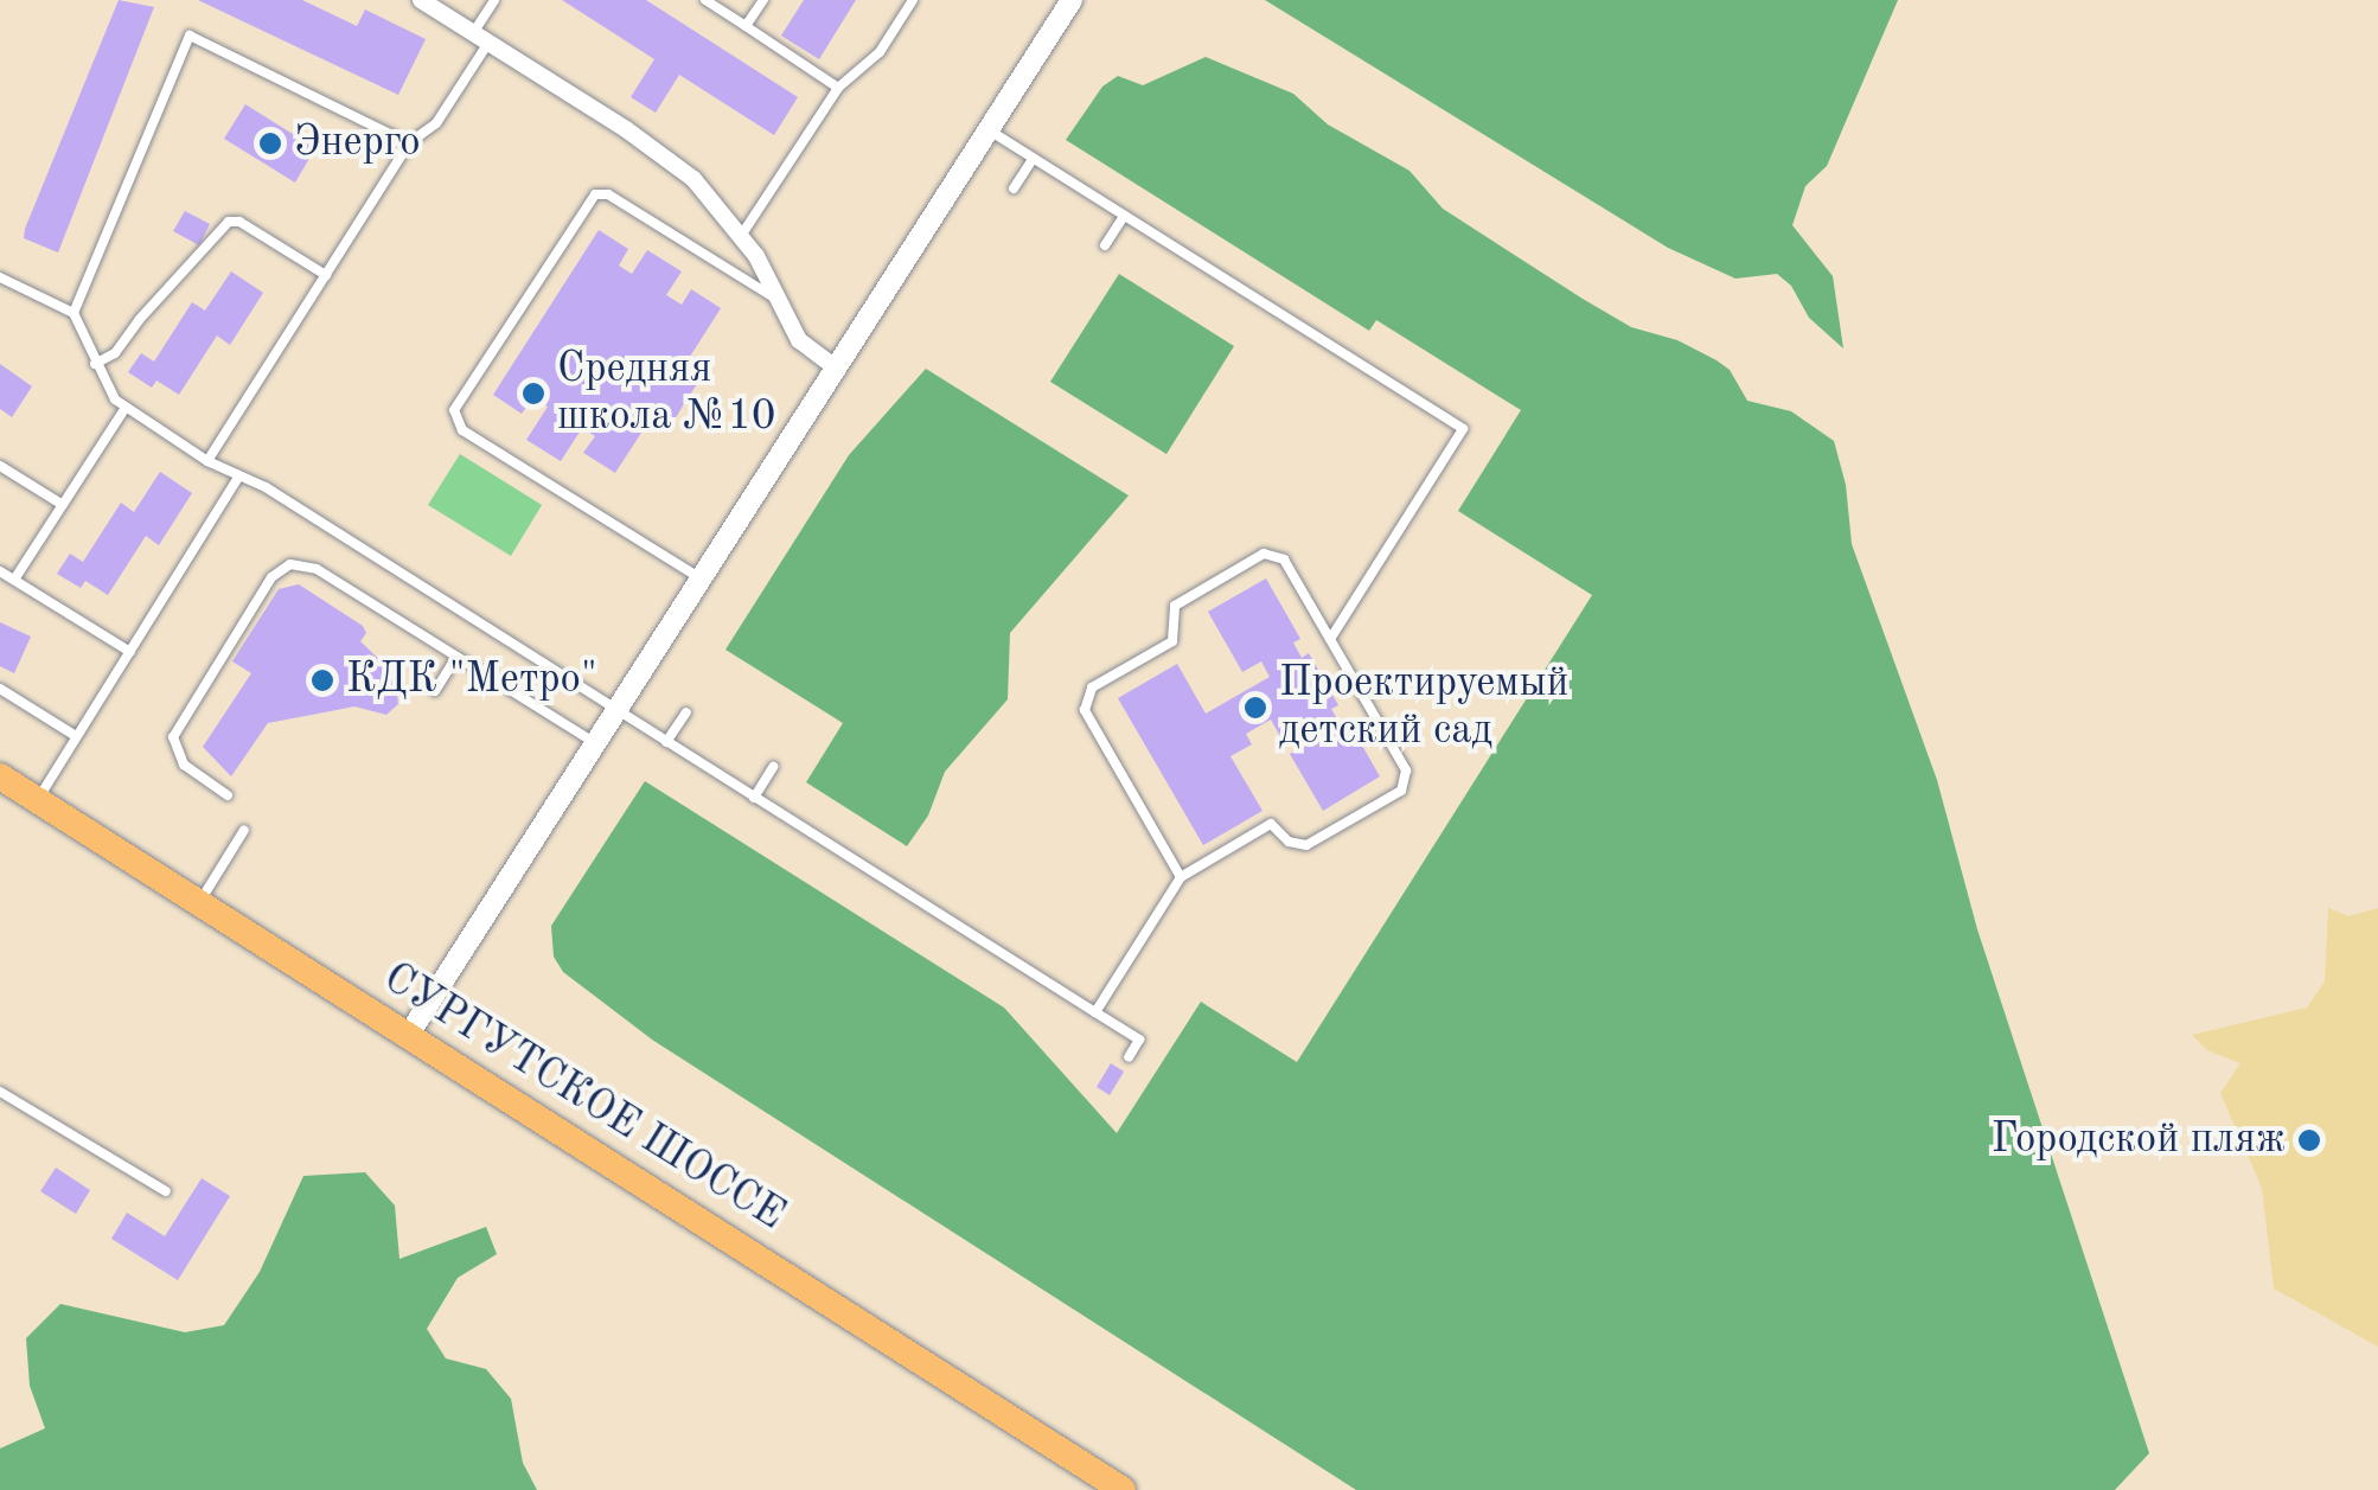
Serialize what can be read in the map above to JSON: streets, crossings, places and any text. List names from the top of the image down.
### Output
{
  "streets": {
    "main road": ["СУРГУТСКОЕ ШОССЕ"]
  },
  "places": [
    "Энерго",
    "Средняя школа №10",
    "КДК \"Метро\"",
    "Проектируемый детский сад",
    "Городской пляж"
  ]
}
